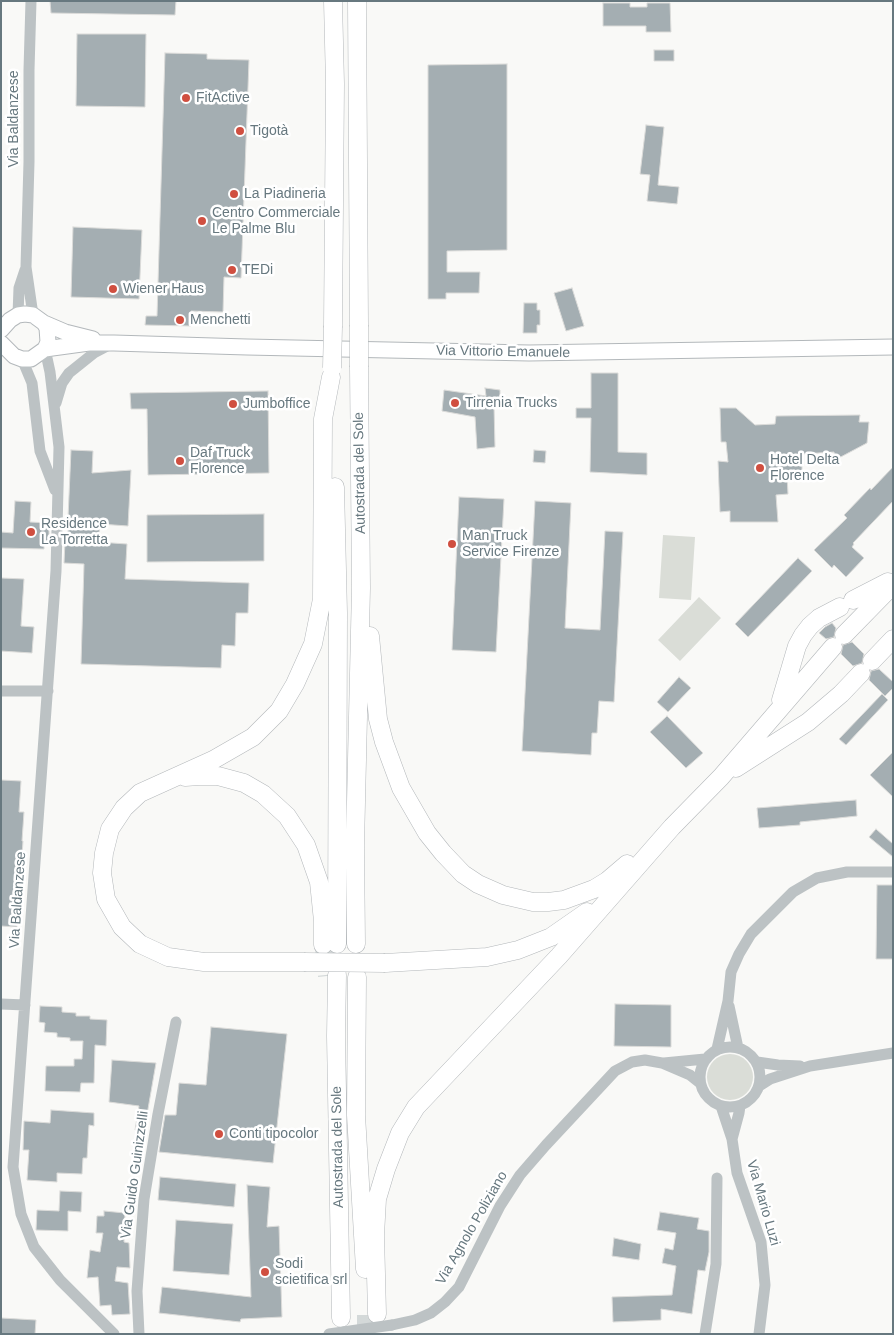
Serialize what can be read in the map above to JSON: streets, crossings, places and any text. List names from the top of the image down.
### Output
{
  "streets": {
    "highway": ["Autostrada del Sole"],
    "main road": ["Via Vittorio Emanuele"],
    "street": [
      "Via Baldanzese",
      "Via Guido Guinizzelli",
      "Via Mario Luzi",
      "Via Agnolo Poliziano"
    ]
  },
  "crossings": [
    ["Via Baldanzese", "Via Vittorio Emanuele"],
    ["Via Mario Luzi", "Via Agnolo Poliziano"]
  ],
  "places": [
    "FitActive",
    "Tigotà",
    "La Piadineria",
    "Centro Commerciale Le Palme Blu",
    "TEDi",
    "Wiener Haus",
    "Menchetti",
    "Tirrenia Trucks",
    "Jumboffice",
    "Daf Truck Florence",
    "Hotel Delta Florence",
    "Residence La Torretta",
    "Man Truck Service Firenze",
    "Conti tipocolor",
    "Sodi scietifica srl"
  ]
}
